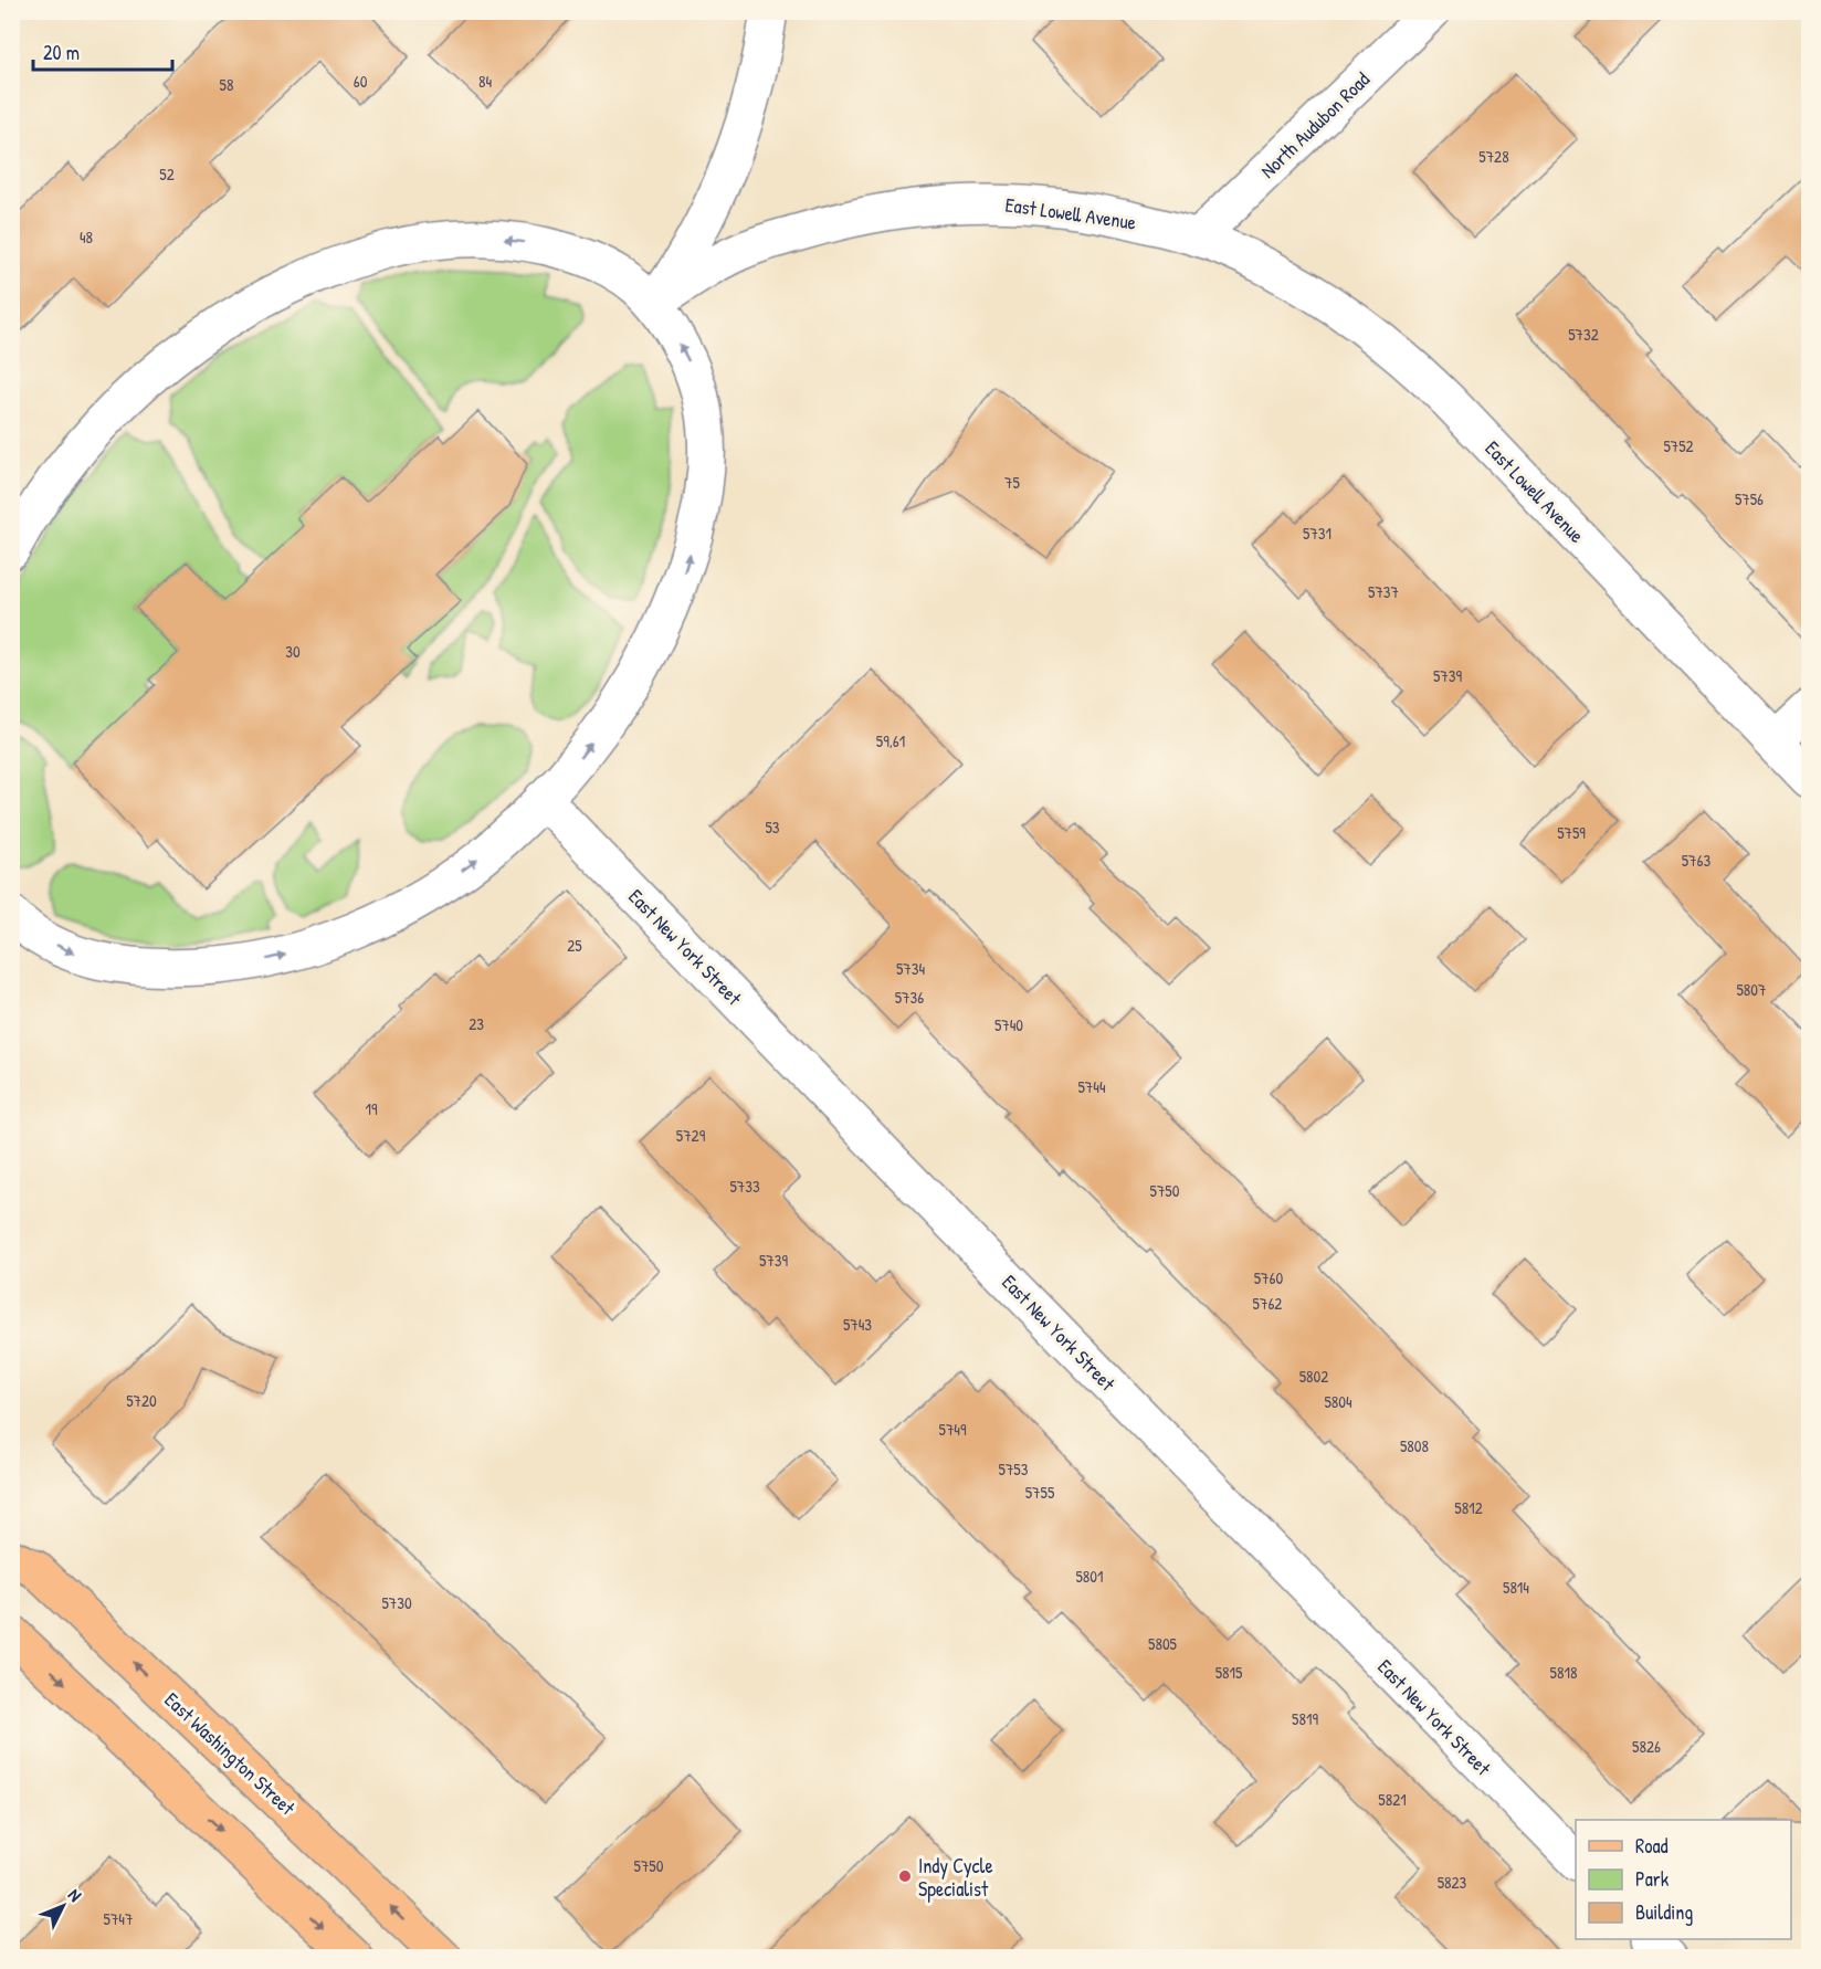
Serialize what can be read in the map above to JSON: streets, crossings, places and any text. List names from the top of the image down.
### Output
{
  "streets": {
    "main road": ["East Washington Street"],
    "street": ["North Audubon Road", "East Lowell Avenue", "East New York Street"]
  },
  "crossings": [
    ["North Audubon Road", "East Lowell Avenue"]
  ],
  "places": ["Indy Cycle Specialist"],
  "house_numbers": [
    "60",
    "84",
    "58",
    "5728",
    "52",
    "48",
    "5732",
    "5752",
    "75",
    "5756",
    "5731",
    "5737",
    "30",
    "5739",
    "59,61",
    "53",
    "5759",
    "5763",
    "25",
    "5734",
    "5807",
    "5736",
    "23",
    "5740",
    "5744",
    "19",
    "5729",
    "5733",
    "5750",
    "5739",
    "5760",
    "5762",
    "5743",
    "5802",
    "5720",
    "5804",
    "5749",
    "5808",
    "5753",
    "5755",
    "5812",
    "5801",
    "5814",
    "5730",
    "5805",
    "5815",
    "5818",
    "5819",
    "5826",
    "5821",
    "5750",
    "5823",
    "5747"
  ],
  "legend": ["Road", "Park", "Building"],
  "scale_bar": "20 m",
  "north": "top right"
}
